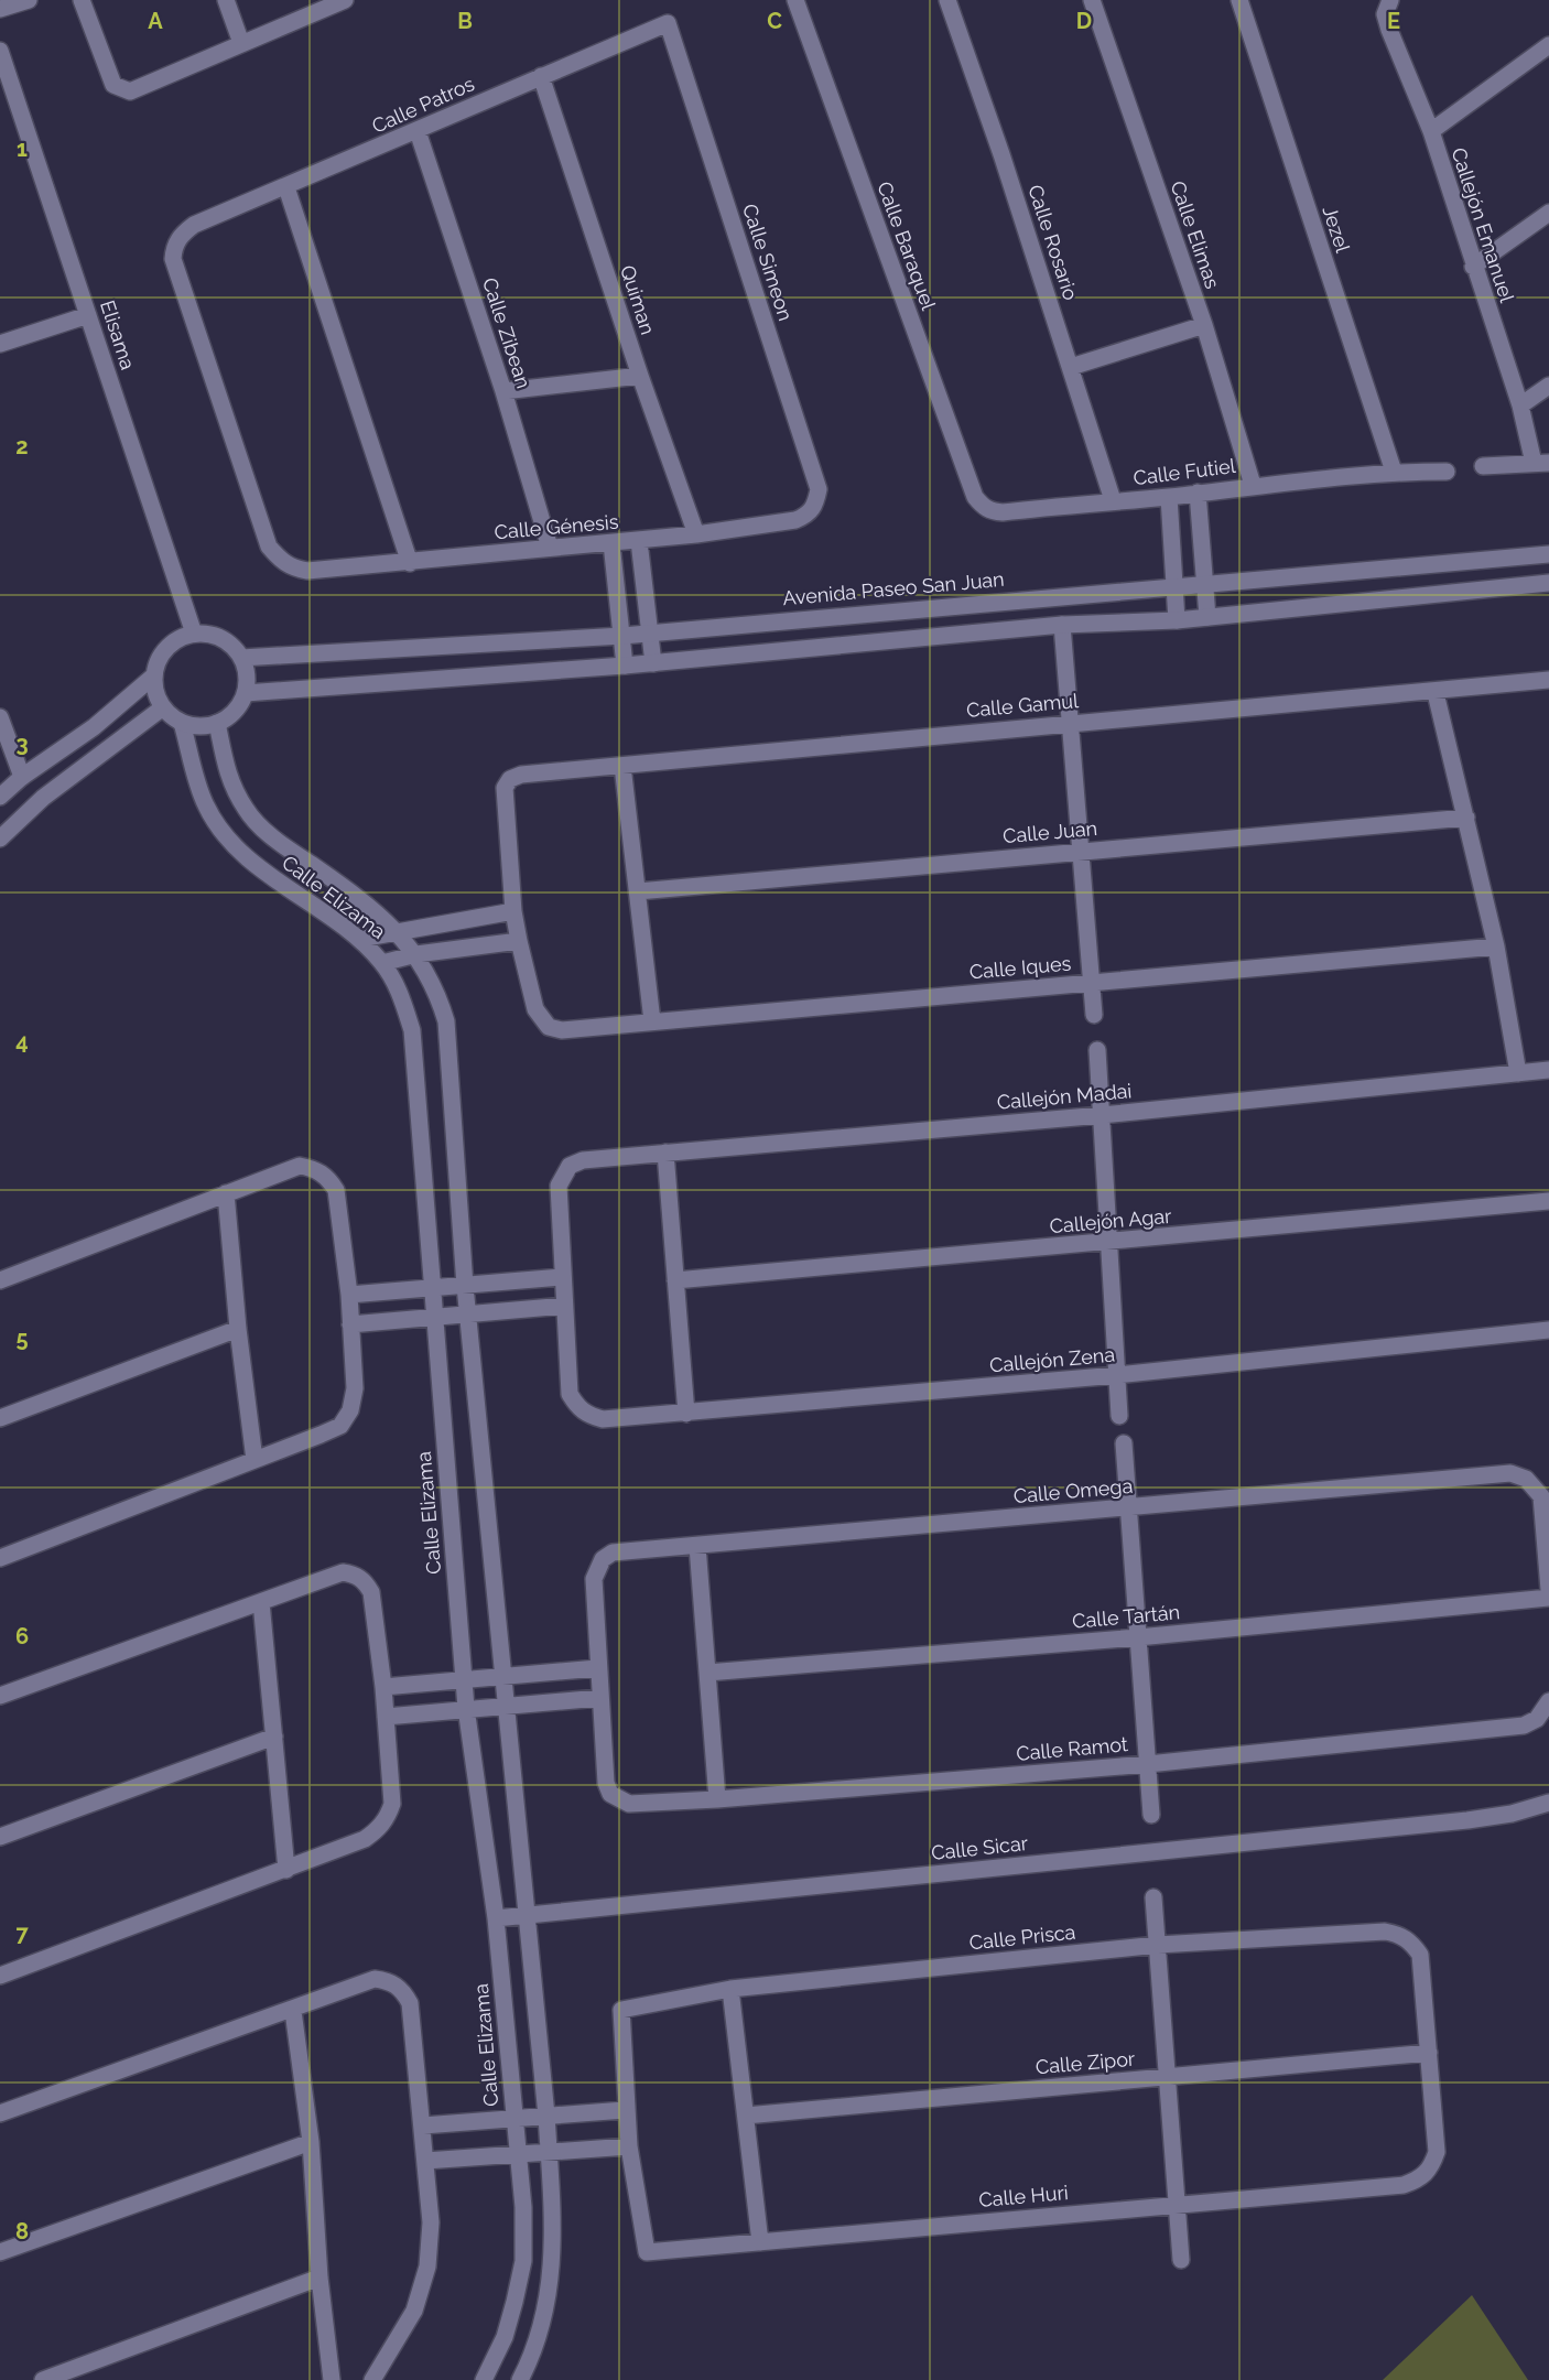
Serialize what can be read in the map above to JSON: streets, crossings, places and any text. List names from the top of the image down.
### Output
{
  "streets": {
    "street": [
      "Calle Patros",
      "Callejón Emanuel",
      "Jezel",
      "Calle Elimas",
      "Calle Rosario",
      "Calle Baraquel",
      "Calle Simeon",
      "Quiman",
      "Calle Zibean",
      "Elisama",
      "Calle Futiel",
      "Calle Génesis",
      "Avenida Paseo San Juan",
      "Calle Gamul",
      "Calle Juan",
      "Calle Elizama",
      "Calle Iques",
      "Callejón Madai",
      "Callejón Agar",
      "Callejón Zena",
      "Calle Omega",
      "Calle Tartán",
      "Calle Ramot",
      "Calle Sicar",
      "Calle Prisca",
      "Calle Zipor",
      "Calle Huri"
    ]
  },
  "crossings": [
    ["Calle Patros", "Calle Simeon"],
    ["Calle Patros", "Quiman"],
    ["Calle Patros", "Calle Zibean"],
    ["Calle Patros", "Calle Génesis"],
    ["Jezel", "Calle Futiel"],
    ["Calle Elimas", "Calle Futiel"],
    ["Calle Rosario", "Calle Futiel"],
    ["Calle Baraquel", "Calle Futiel"],
    ["Calle Simeon", "Calle Génesis"],
    ["Quiman", "Calle Génesis"],
    ["Calle Zibean", "Calle Génesis"],
    ["Elisama", "Avenida Paseo San Juan"],
    ["Elisama", "Calle Elizama"],
    ["Avenida Paseo San Juan", "Calle Elizama"],
    ["Calle Elizama", "Calle Sicar"],
    ["Calle Prisca", "Calle Zipor"],
    ["Calle Prisca", "Calle Huri"],
    ["Calle Zipor", "Calle Huri"]
  ],
  "grid": {
    "columns": [
      "A",
      "B",
      "C",
      "D",
      "E"
    ],
    "rows": [
      "1",
      "2",
      "3",
      "4",
      "5",
      "6",
      "7",
      "8"
    ]
  }
}
